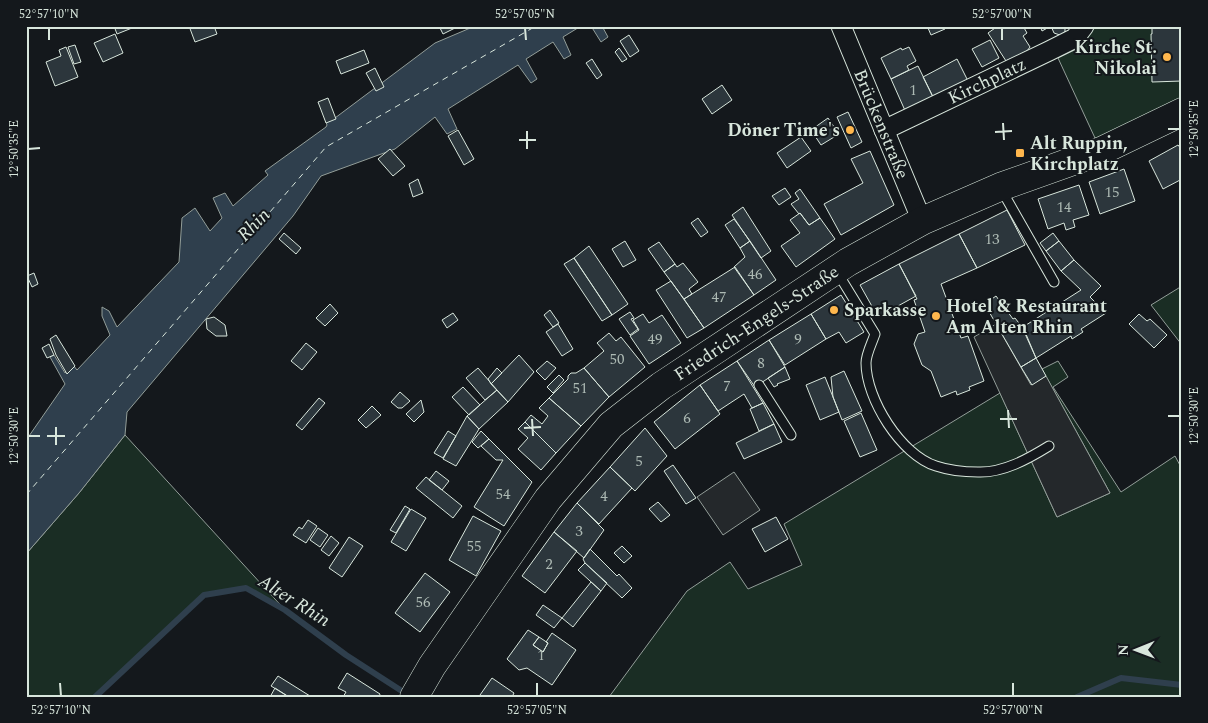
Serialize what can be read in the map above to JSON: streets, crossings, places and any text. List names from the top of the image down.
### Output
{
  "streets": {
    "main road": ["Friedrich-Engels-Straße"],
    "street": ["Kirchplatz", "Brückenstraße"]
  },
  "crossings": [
    ["Kirchplatz", "Brückenstraße"],
    ["Brückenstraße", "Friedrich-Engels-Straße"]
  ],
  "water": ["Rhin", "Alter Rhin"],
  "places": {
    "other": [
      "Kirche St. Nikolai",
      "Döner Time's",
      "Sparkasse",
      "Hotel & Restaurant Am Alten Rhin"
    ],
    "transit": ["Alt Ruppin, Kirchplatz"]
  },
  "house_numbers": [
    "1",
    "15",
    "14",
    "13",
    "46",
    "47",
    "49",
    "9",
    "50",
    "8",
    "7",
    "51",
    "6",
    "5",
    "54",
    "4",
    "3",
    "55",
    "2",
    "56",
    "1"
  ],
  "north": "left",
  "coordinates": [
    "52°57'10\"N",
    "52°57'05\"N",
    "52°57'00\"N",
    "12°50'35\"E",
    "12°50'30\"E"
  ]
}
